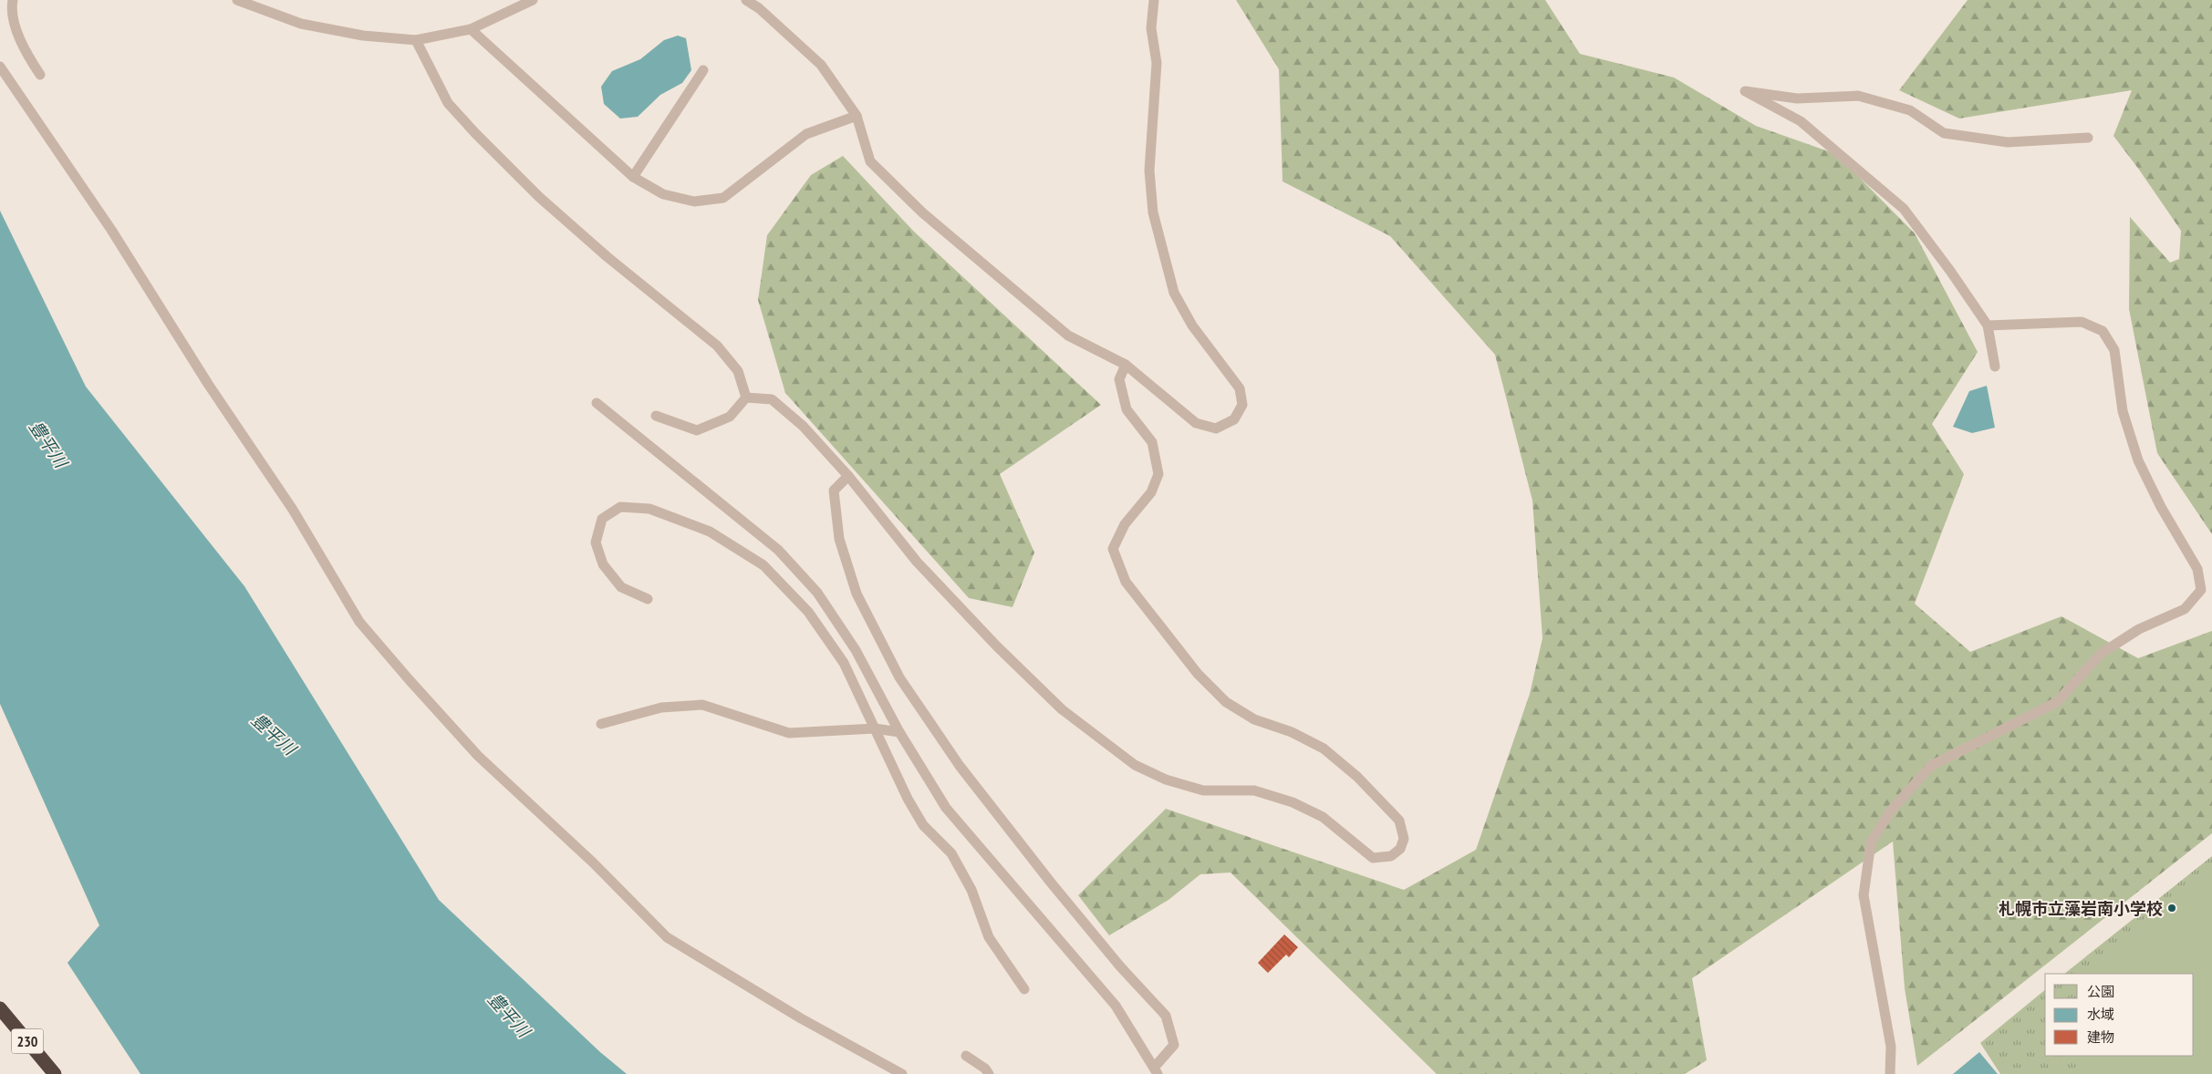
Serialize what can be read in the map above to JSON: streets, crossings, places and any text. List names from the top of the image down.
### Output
{
  "streets": {
    "highway": ["230"]
  },
  "water": ["豊平川"],
  "places": ["札幌市立藻岩南小学校"],
  "legend": ["公園", "水域", "建物"]
}
